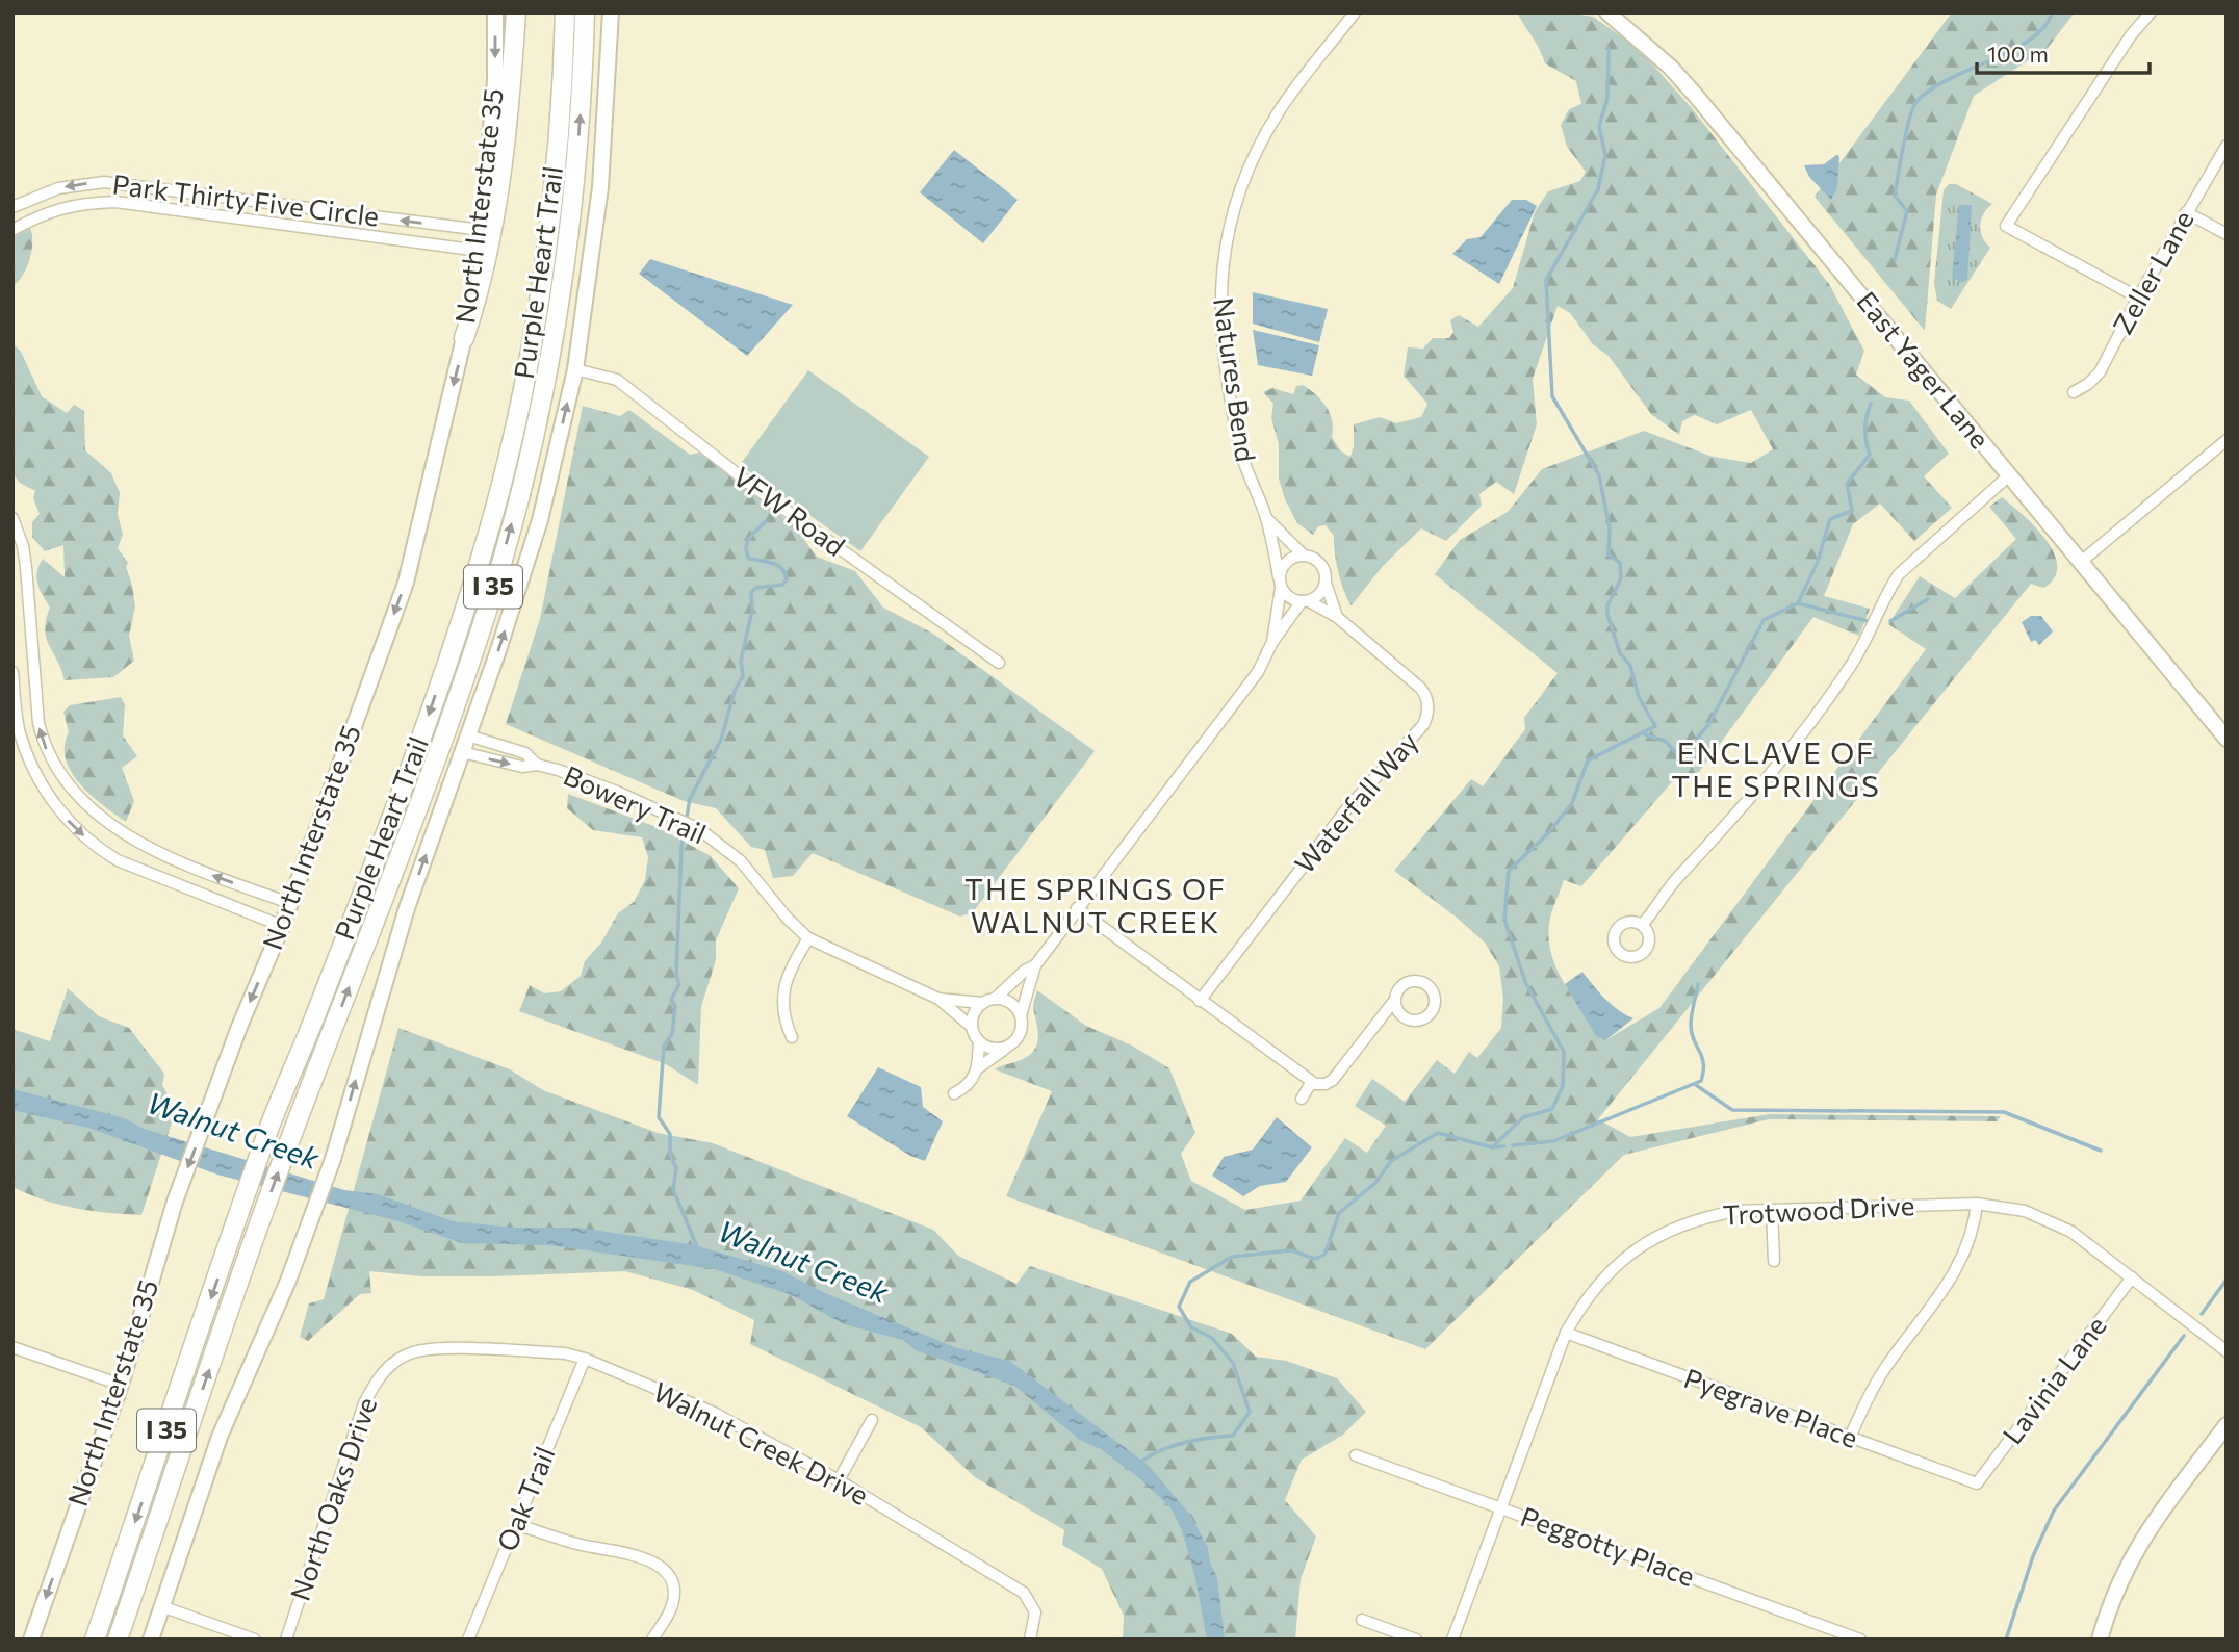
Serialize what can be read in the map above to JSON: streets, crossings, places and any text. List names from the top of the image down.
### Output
{
  "streets": {
    "highway": ["Purple Heart Trail", "I 35"],
    "main road": ["North Interstate 35", "East Yager Lane"],
    "street": [
      "Park Thirty Five Circle",
      "Zeller Lane",
      "Natures Bend",
      "VFW Road",
      "Waterfall Way",
      "Bowery Trail",
      "Trotwood Drive",
      "Lavinia Lane",
      "Pyegrave Place",
      "Walnut Creek Drive",
      "North Oaks Drive",
      "Oak Trail",
      "Peggotty Place"
    ]
  },
  "crossings": [
    ["Park Thirty Five Circle", "North Interstate 35"],
    ["Natures Bend", "Waterfall Way"],
    ["Natures Bend", "Bowery Trail"],
    ["Trotwood Drive", "Lavinia Lane"],
    ["Trotwood Drive", "Pyegrave Place"],
    ["Trotwood Drive", "Peggotty Place"],
    ["Lavinia Lane", "Pyegrave Place"],
    ["Walnut Creek Drive", "North Oaks Drive"],
    ["Walnut Creek Drive", "Oak Trail"]
  ],
  "districts": ["ENCLAVE OF THE SPRINGS", "THE SPRINGS OF WALNUT CREEK"],
  "water": ["Walnut Creek"],
  "scale_bar": "100 m"
}
